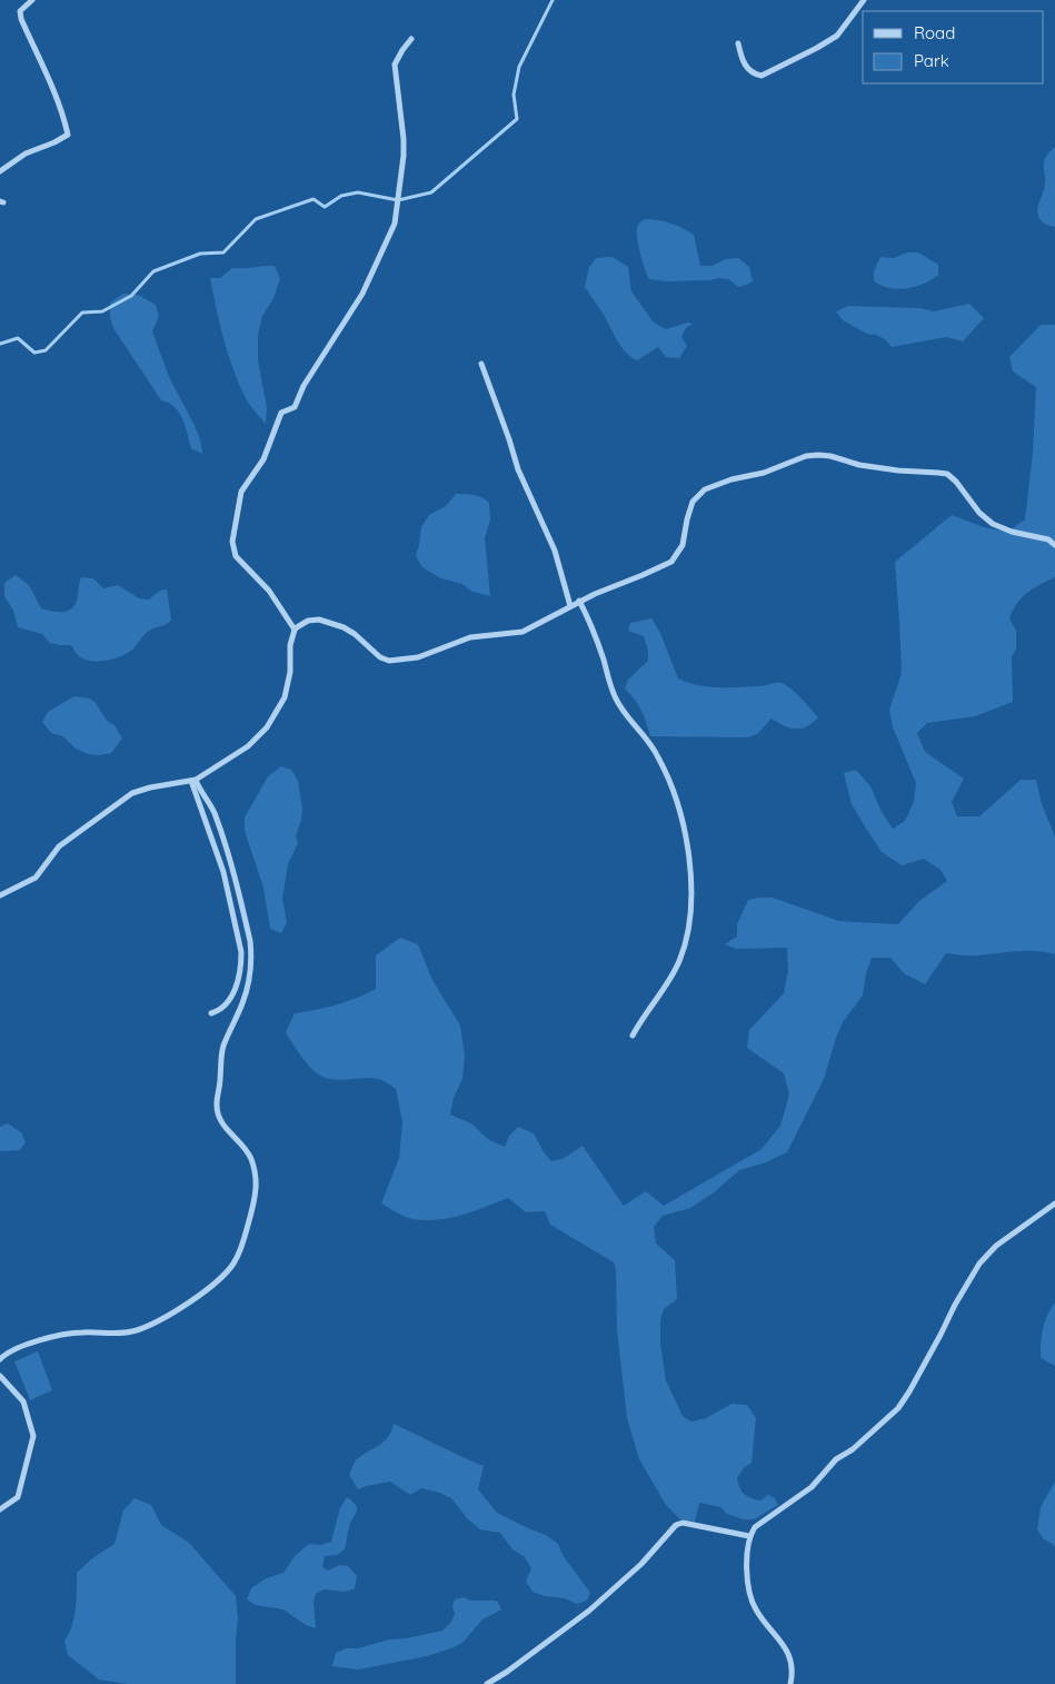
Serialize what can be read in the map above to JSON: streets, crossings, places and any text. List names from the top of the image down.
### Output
{
  "legend": ["Road", "Park"]
}
